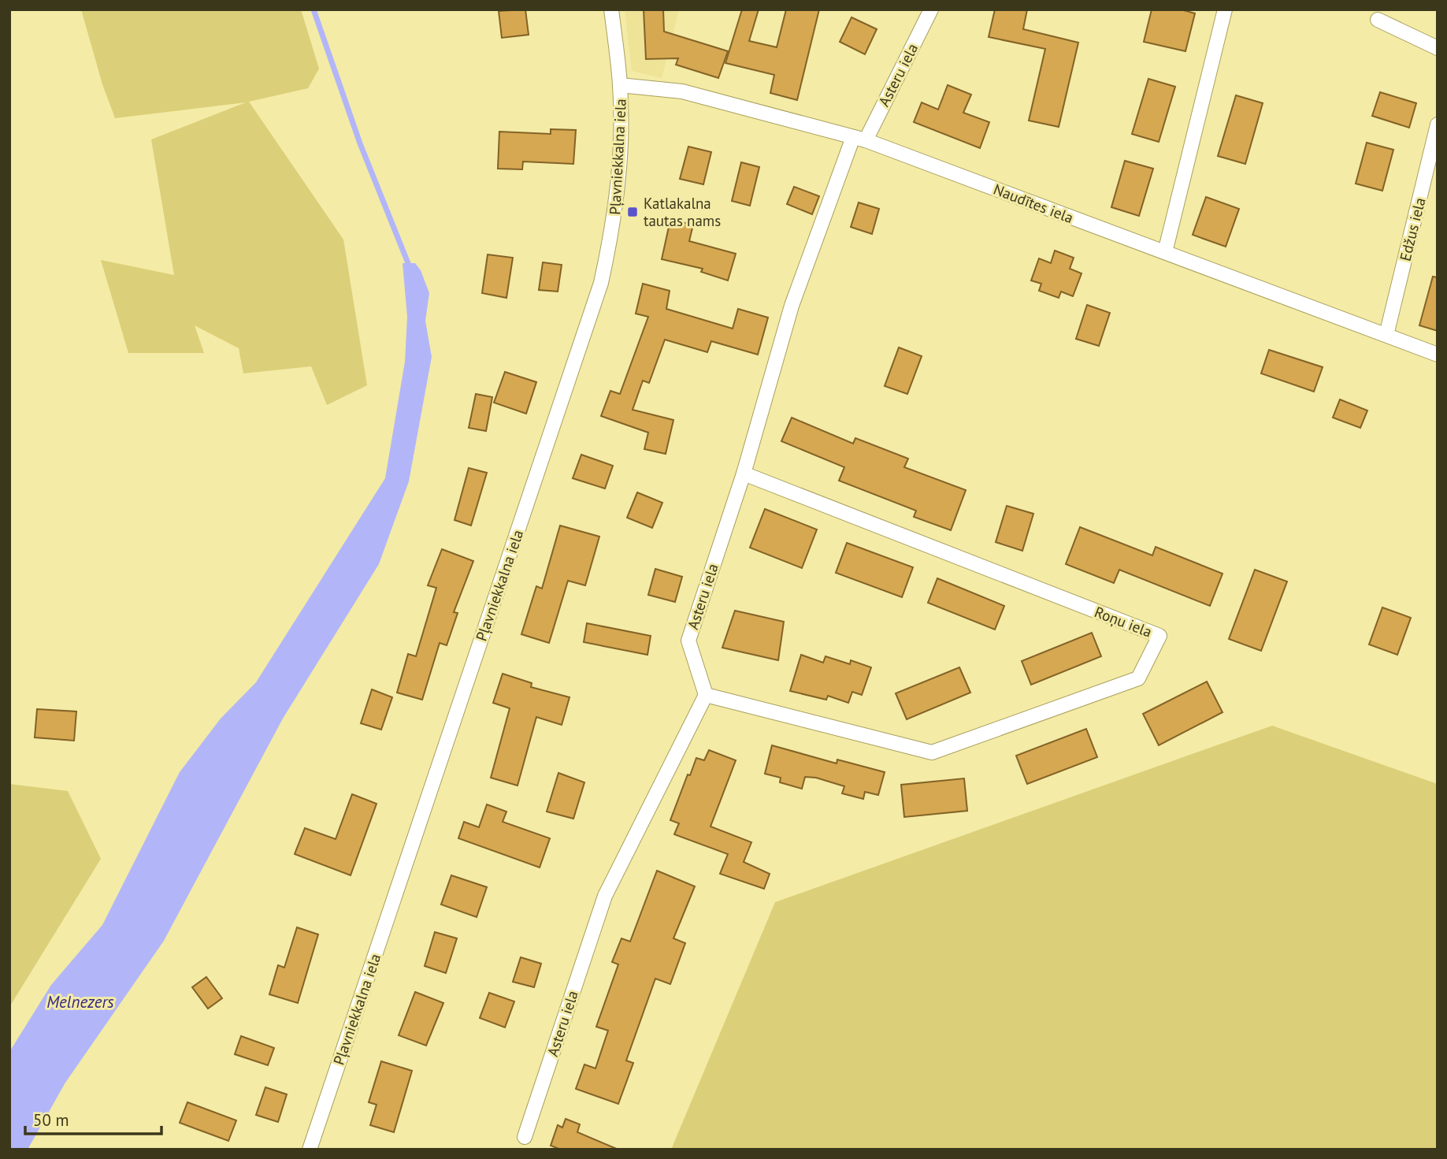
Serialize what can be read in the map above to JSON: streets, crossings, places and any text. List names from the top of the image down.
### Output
{
  "streets": {
    "street": [
      "Asteru iela",
      "Pļavniekkalna iela",
      "Naudītes iela",
      "Edžus iela",
      "Roņu iela"
    ]
  },
  "crossings": [
    ["Asteru iela", "Naudītes iela"],
    ["Asteru iela", "Roņu iela"],
    ["Pļavniekkalna iela", "Naudītes iela"],
    ["Naudītes iela", "Edžus iela"]
  ],
  "water": ["Melnezers"],
  "places": {
    "transit": ["Katlakalna tautas nams"]
  },
  "scale_bar": "50 m"
}
